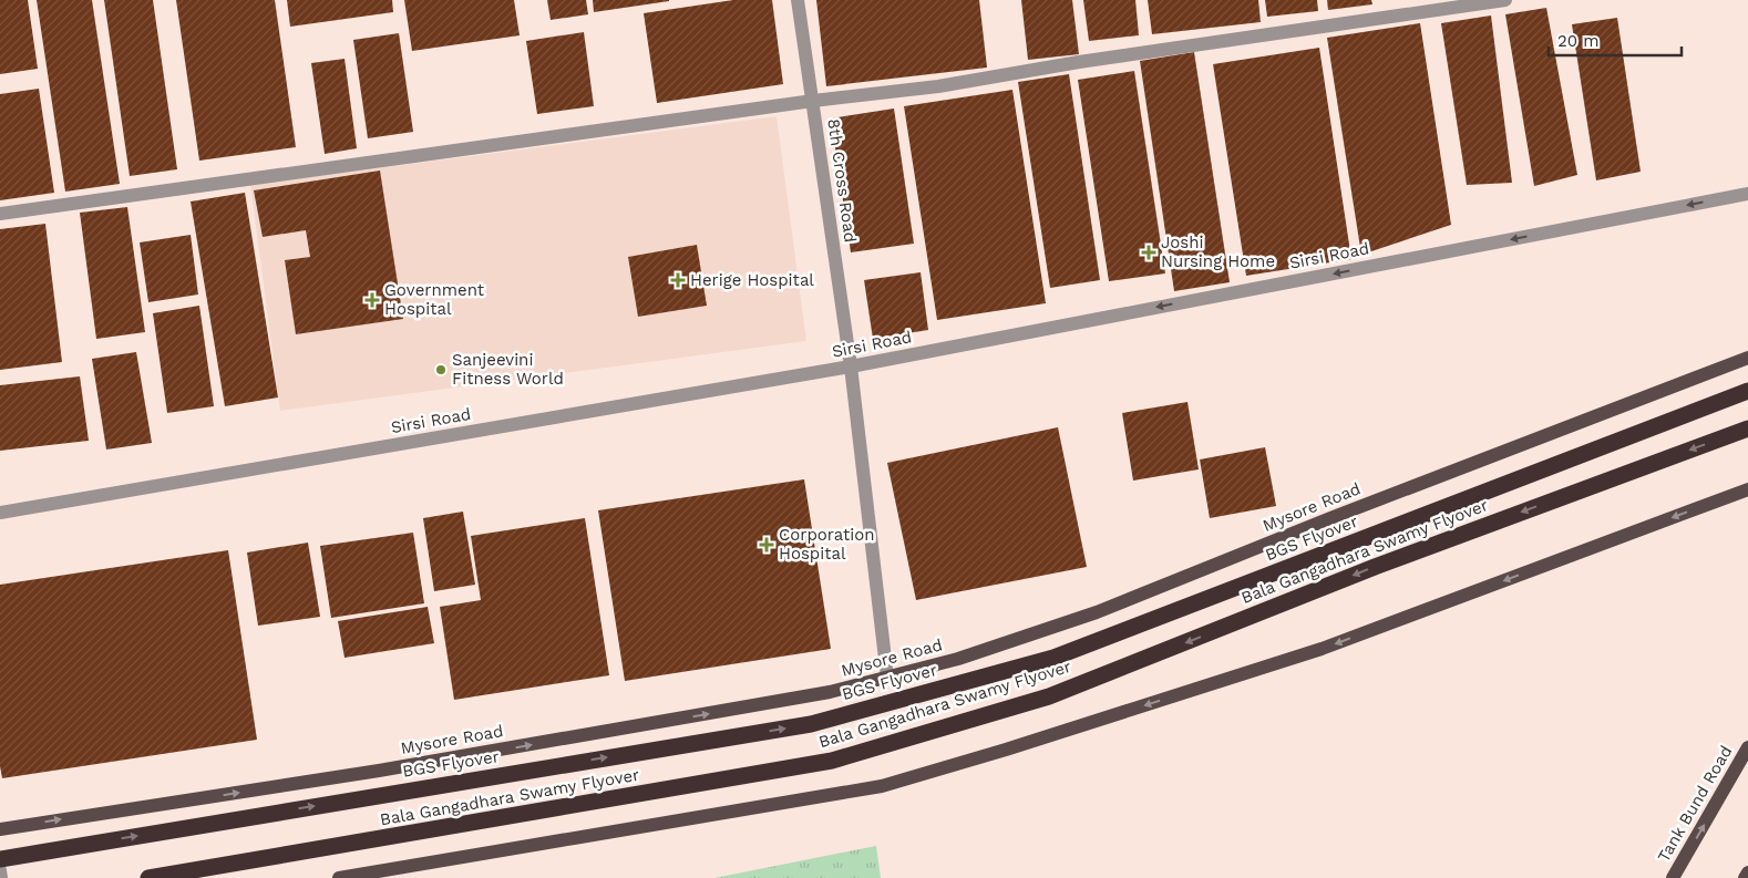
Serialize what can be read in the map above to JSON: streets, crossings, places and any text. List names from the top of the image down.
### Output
{
  "streets": {
    "highway": ["BGS Flyover", "Bala Gangadhara Swamy Flyover"],
    "main road": ["Mysore Road", "Tank Bund Road"],
    "street": ["8th Cross Road", "Sirsi Road"]
  },
  "crossings": [
    ["8th Cross Road", "Sirsi Road"],
    ["8th Cross Road", "Mysore Road"]
  ],
  "one_way": [
    "Sirsi Road",
    "BGS Flyover",
    "Bala Gangadhara Swamy Flyover",
    "Tank Bund Road"
  ],
  "places": {
    "health": [
      "Joshi Nursing Home",
      "Herige Hospital",
      "Government Hospital",
      "Corporation Hospital"
    ],
    "other": ["Sanjeevini Fitness World"]
  },
  "scale_bar": "20 m"
}
